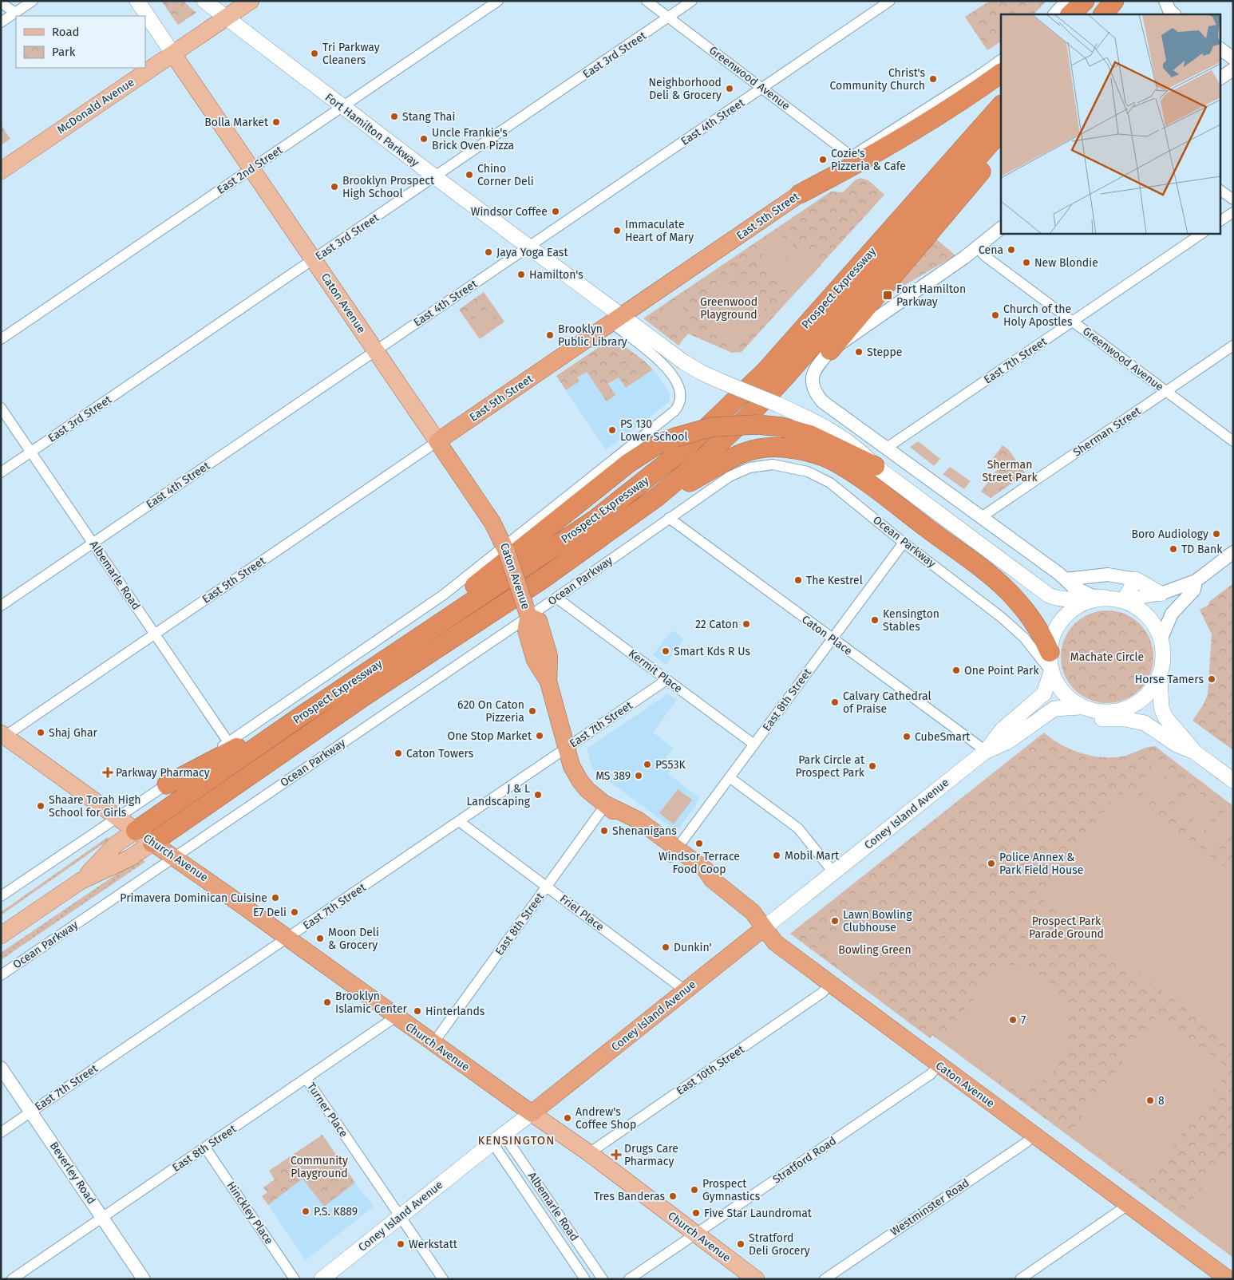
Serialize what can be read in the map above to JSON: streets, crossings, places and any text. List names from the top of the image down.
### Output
{
  "streets": {
    "highway": [
      "East 5th Street",
      "Prospect Expressway",
      "Caton Avenue",
      "Coney Island Avenue",
      "Church Avenue"
    ],
    "main road": ["McDonald Avenue", "Fort Hamilton Parkway"],
    "street": [
      "East 3rd Street",
      "Greenwood Avenue",
      "East 4th Street",
      "East 2nd Street",
      "East 7th Street",
      "Sherman Street",
      "Ocean Parkway",
      "Albemarle Road",
      "Caton Place",
      "Kermit Place",
      "East 8th Street",
      "Friel Place",
      "East 10th Street",
      "Turner Place",
      "Stratford Road",
      "Beverley Road",
      "Westminster Road",
      "Hinckley Place"
    ]
  },
  "crossings": [
    ["East 3rd Street", "Greenwood Avenue"],
    ["East 3rd Street", "Fort Hamilton Parkway"],
    ["East 3rd Street", "Caton Avenue"],
    ["East 3rd Street", "Albemarle Road"],
    ["Greenwood Avenue", "East 4th Street"],
    ["Greenwood Avenue", "East 5th Street"],
    ["Greenwood Avenue", "East 7th Street"],
    ["Greenwood Avenue", "Sherman Street"],
    ["McDonald Avenue", "Fort Hamilton Parkway"],
    ["McDonald Avenue", "Caton Avenue"],
    ["East 4th Street", "Fort Hamilton Parkway"],
    ["East 4th Street", "Caton Avenue"],
    ["East 4th Street", "Albemarle Road"],
    ["Fort Hamilton Parkway", "East 2nd Street"],
    ["Fort Hamilton Parkway", "East 5th Street"],
    ["Fort Hamilton Parkway", "Ocean Parkway"],
    ["Fort Hamilton Parkway", "Coney Island Avenue"],
    ["East 2nd Street", "Caton Avenue"],
    ["East 5th Street", "Caton Avenue"],
    ["East 5th Street", "Albemarle Road"],
    ["East 5th Street", "Church Avenue"],
    ["Prospect Expressway", "Church Avenue"],
    ["Caton Avenue", "East 7th Street"],
    ["Caton Avenue", "Ocean Parkway"],
    ["Caton Avenue", "East 8th Street"],
    ["Caton Avenue", "Coney Island Avenue"],
    ["Caton Avenue", "East 10th Street"],
    ["Caton Avenue", "Stratford Road"],
    ["Caton Avenue", "Westminster Road"],
    ["East 7th Street", "Kermit Place"],
    ["East 7th Street", "Church Avenue"],
    ["East 7th Street", "Friel Place"],
    ["East 7th Street", "Beverley Road"],
    ["Ocean Parkway", "Caton Place"],
    ["Ocean Parkway", "Kermit Place"],
    ["Ocean Parkway", "East 8th Street"],
    ["Ocean Parkway", "Coney Island Avenue"],
    ["Ocean Parkway", "Church Avenue"],
    ["Albemarle Road", "Coney Island Avenue"],
    ["Caton Place", "East 8th Street"],
    ["Caton Place", "Coney Island Avenue"],
    ["Kermit Place", "East 8th Street"],
    ["East 8th Street", "Church Avenue"],
    ["East 8th Street", "Friel Place"],
    ["East 8th Street", "Turner Place"],
    ["East 8th Street", "Beverley Road"],
    ["East 8th Street", "Hinckley Place"],
    ["Coney Island Avenue", "Church Avenue"],
    ["Coney Island Avenue", "Friel Place"],
    ["Coney Island Avenue", "Turner Place"],
    ["Church Avenue", "East 10th Street"],
    ["Church Avenue", "Stratford Road"]
  ],
  "districts": ["KENSINGTON"],
  "parks": [
    "Greenwood Playground",
    "Sherman Street Park",
    "Machate Circle",
    "Prospect Park Parade Ground",
    "Bowling Green",
    "Community Playground"
  ],
  "places": {
    "other": [
      "Tri Parkway Cleaners",
      "Christ's Community Church",
      "Neighborhood Deli & Grocery",
      "Stang Thai",
      "Bolla Market",
      "Uncle Frankie's Brick Oven Pizza",
      "Cozie's Pizzeria & Cafe",
      "Chino Corner Deli",
      "Brooklyn Prospect High School",
      "Windsor Coffee",
      "Immaculate Heart of Mary",
      "Cena",
      "Jaya Yoga East",
      "New Blondie",
      "Hamilton's",
      "Church of the Holy Apostles",
      "Brooklyn Public Library",
      "Steppe",
      "PS 130 Lower School",
      "Boro Audiology",
      "TD Bank",
      "The Kestrel",
      "Kensington Stables",
      "22 Caton",
      "Smart Kds R Us",
      "One Point Park",
      "Horse Tamers",
      "Calvary Cathedral of Praise",
      "620 On Caton Pizzeria",
      "Shaj Ghar",
      "One Stop Market",
      "CubeSmart",
      "Caton Towers",
      "PS53K",
      "Park Circle at Prospect Park",
      "MS 389",
      "J & L Landscaping",
      "Shaare Torah High School for Girls",
      "Shenanigans",
      "Windsor Terrace Food Coop",
      "Mobil Mart",
      "Police Annex & Park Field House",
      "Primavera Dominican Cuisine",
      "E7 Deli",
      "Lawn Bowling Clubhouse",
      "Moon Deli & Grocery",
      "Dunkin'",
      "Brooklyn Islamic Center",
      "Hinterlands",
      "7",
      "8",
      "Andrew's Coffee Shop",
      "Prospect Gymnastics",
      "Tres Banderas",
      "P.S. K889",
      "Five Star Laundromat",
      "Werkstatt",
      "Stratford Deli Grocery"
    ],
    "transit": ["Fort Hamilton Parkway"],
    "health": ["Parkway Pharmacy", "Drugs Care Pharmacy"]
  },
  "legend": ["Road", "Park"]
}
